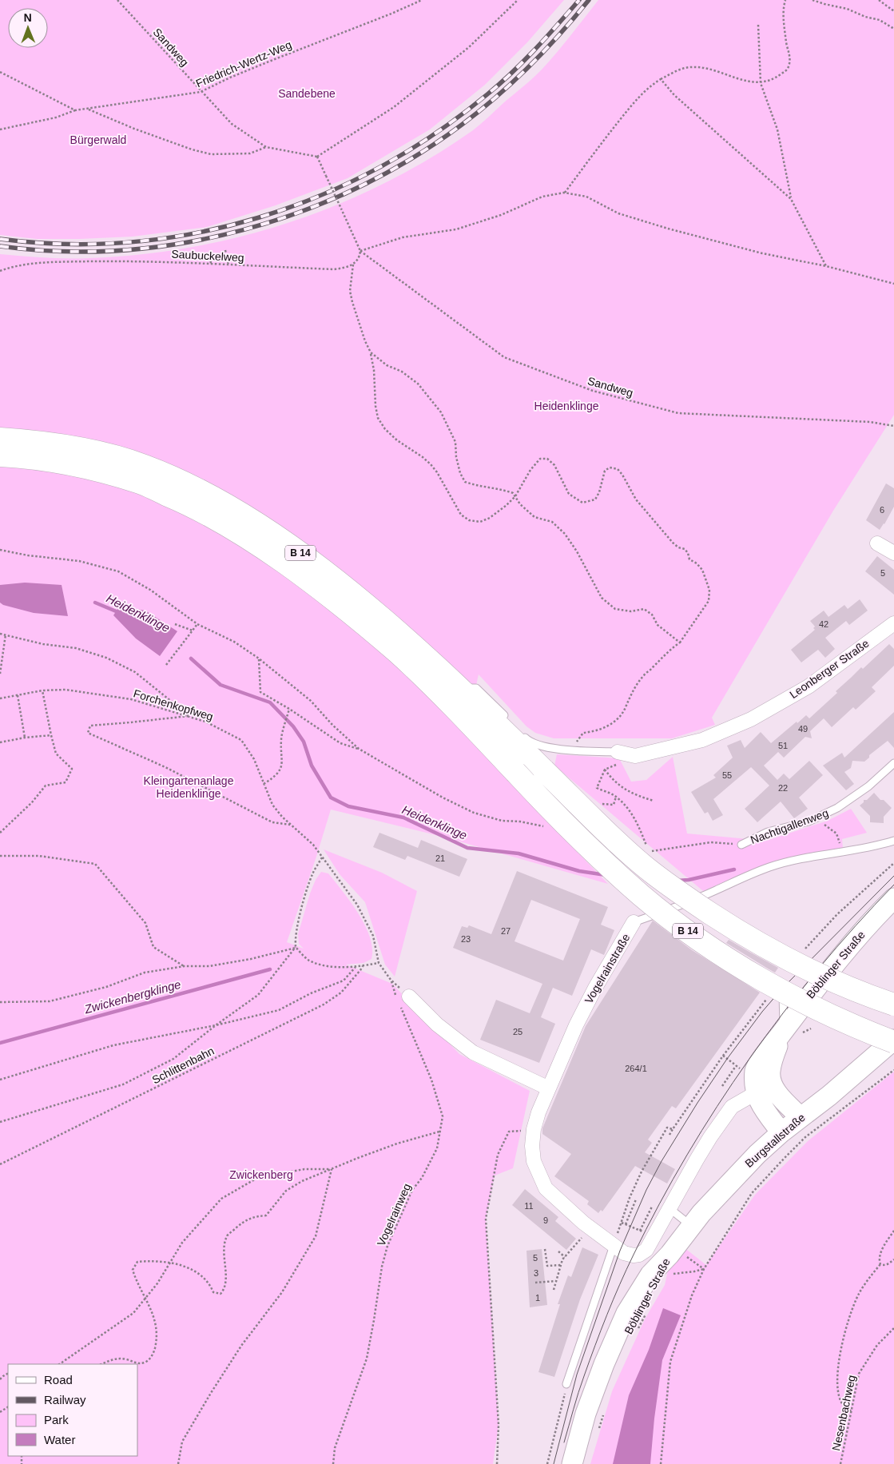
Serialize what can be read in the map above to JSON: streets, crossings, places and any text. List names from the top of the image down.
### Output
{
  "streets": {
    "highway": ["B 14"],
    "main road": ["Böblinger Straße", "Burgstallstraße"],
    "street": ["Leonberger Straße", "Vogelrainstraße"],
    "lane": ["Nachtigallenweg"],
    "path": [
      "Sandweg",
      "Friedrich-Wertz-Weg",
      "Saubuckelweg",
      "Forchenkopfweg",
      "Schlittenbahn",
      "Vogelrainweg",
      "Nesenbachweg"
    ]
  },
  "crossings": [
    ["Sandweg", "Friedrich-Wertz-Weg"],
    ["B 14", "Burgstallstraße"],
    ["Böblinger Straße", "Vogelrainstraße"],
    ["Böblinger Straße", "Burgstallstraße"]
  ],
  "water": ["Heidenklinge", "Zwickenbergklinge"],
  "parks": [
    "Sandebene",
    "Bürgerwald",
    "Heidenklinge",
    "Kleingartenanlage Heidenklinge",
    "Zwickenberg"
  ],
  "house_numbers": [
    "6",
    "5",
    "42",
    "49",
    "51",
    "55",
    "22",
    "21",
    "27",
    "23",
    "25",
    "264/1",
    "11",
    "9",
    "5",
    "3",
    "1"
  ],
  "legend": [
    "Road",
    "Railway",
    "Park",
    "Water"
  ],
  "north": "top"
}
